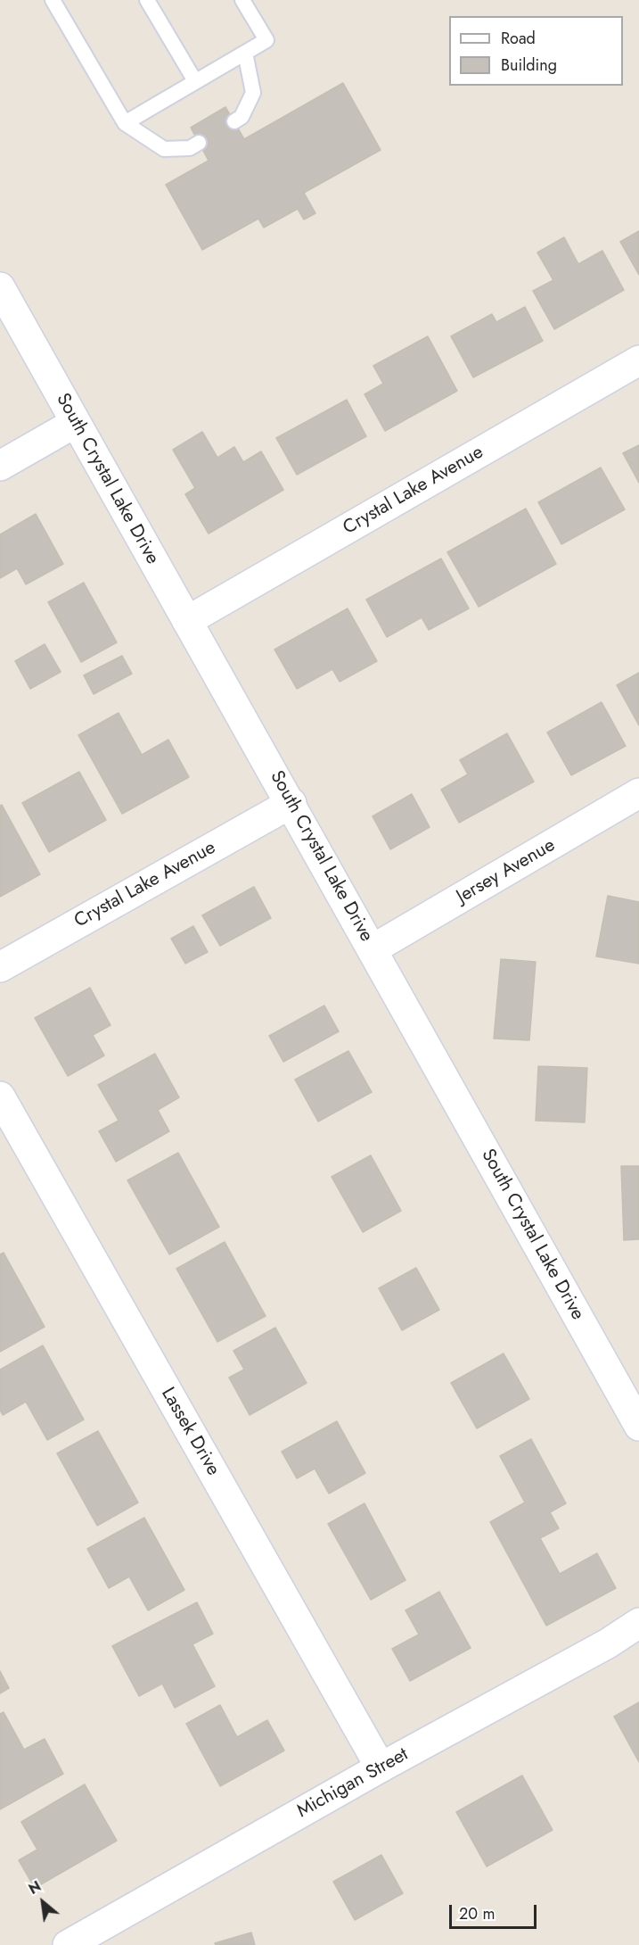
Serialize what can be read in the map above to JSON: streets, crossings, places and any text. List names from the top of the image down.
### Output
{
  "streets": {
    "street": [
      "South Crystal Lake Drive",
      "Crystal Lake Avenue",
      "Jersey Avenue",
      "Lassek Drive",
      "Michigan Street"
    ]
  },
  "crossings": [
    ["South Crystal Lake Drive", "Crystal Lake Avenue"],
    ["South Crystal Lake Drive", "Jersey Avenue"],
    ["Lassek Drive", "Michigan Street"]
  ],
  "legend": ["Road", "Building"],
  "scale_bar": "20 m",
  "north": "top left"
}
